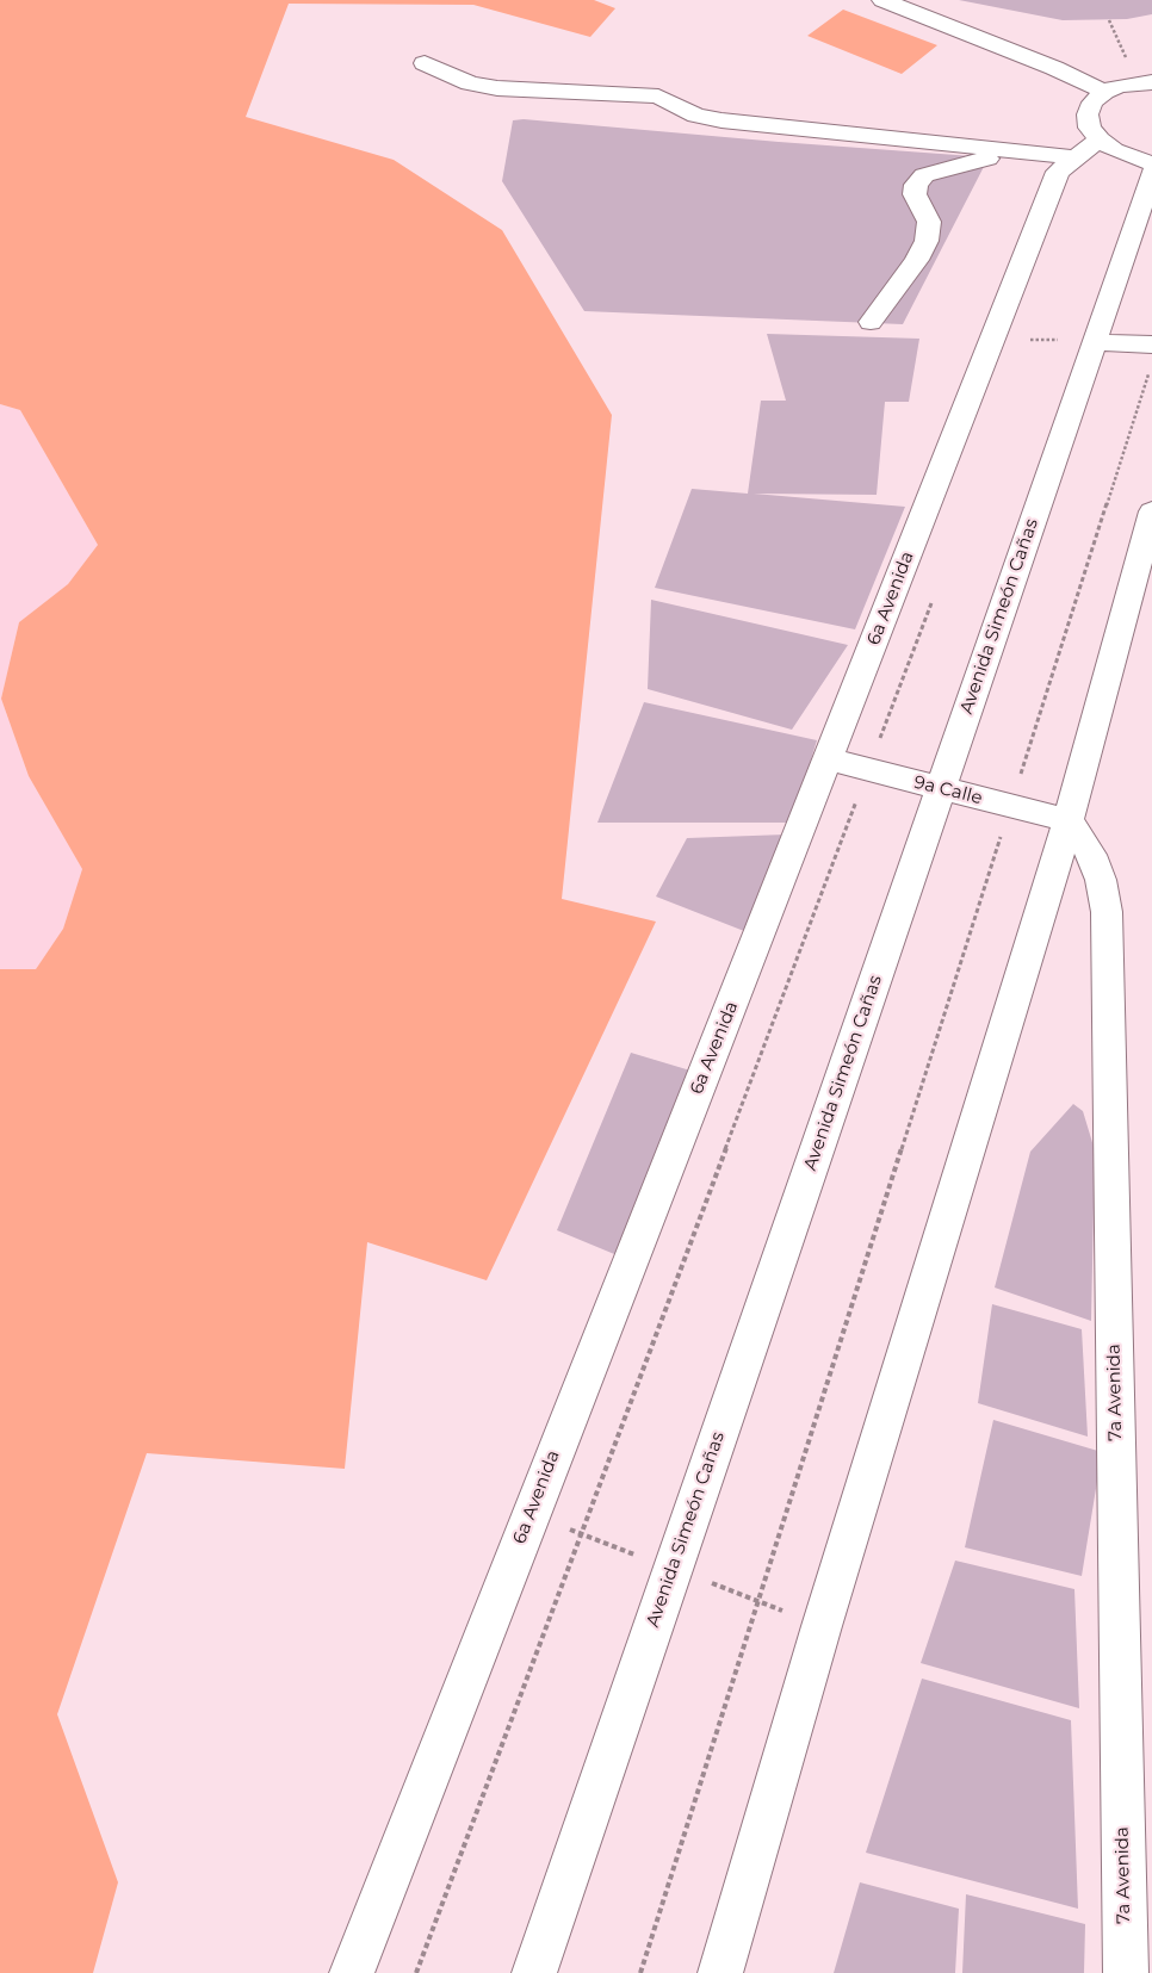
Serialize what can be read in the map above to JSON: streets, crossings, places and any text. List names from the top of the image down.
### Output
{
  "streets": {
    "street": [
      "6a Avenida",
      "Avenida Simeón Cañas",
      "9a Calle",
      "7a Avenida"
    ]
  },
  "crossings": [
    ["6a Avenida", "9a Calle"],
    ["Avenida Simeón Cañas", "9a Calle"],
    ["9a Calle", "7a Avenida"]
  ]
}
